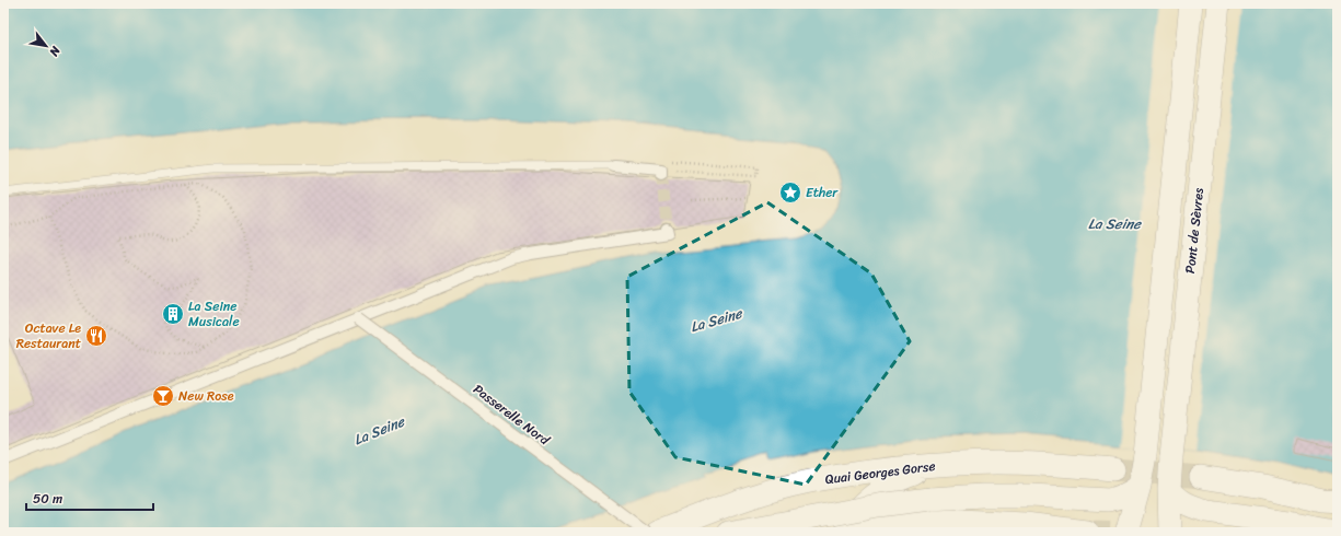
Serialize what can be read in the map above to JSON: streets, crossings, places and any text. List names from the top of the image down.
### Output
{
  "streets": {
    "main road": ["Pont de Sèvres", "Quai Georges Gorse"],
    "street": ["Passerelle Nord"]
  },
  "water": ["La Seine"],
  "places": {
    "place": ["Ether"],
    "building": ["La Seine Musicale"],
    "restaurant": ["Octave Le Restaurant"],
    "bar": ["New Rose"]
  },
  "scale_bar": "50 m",
  "north": "bottom right"
}
